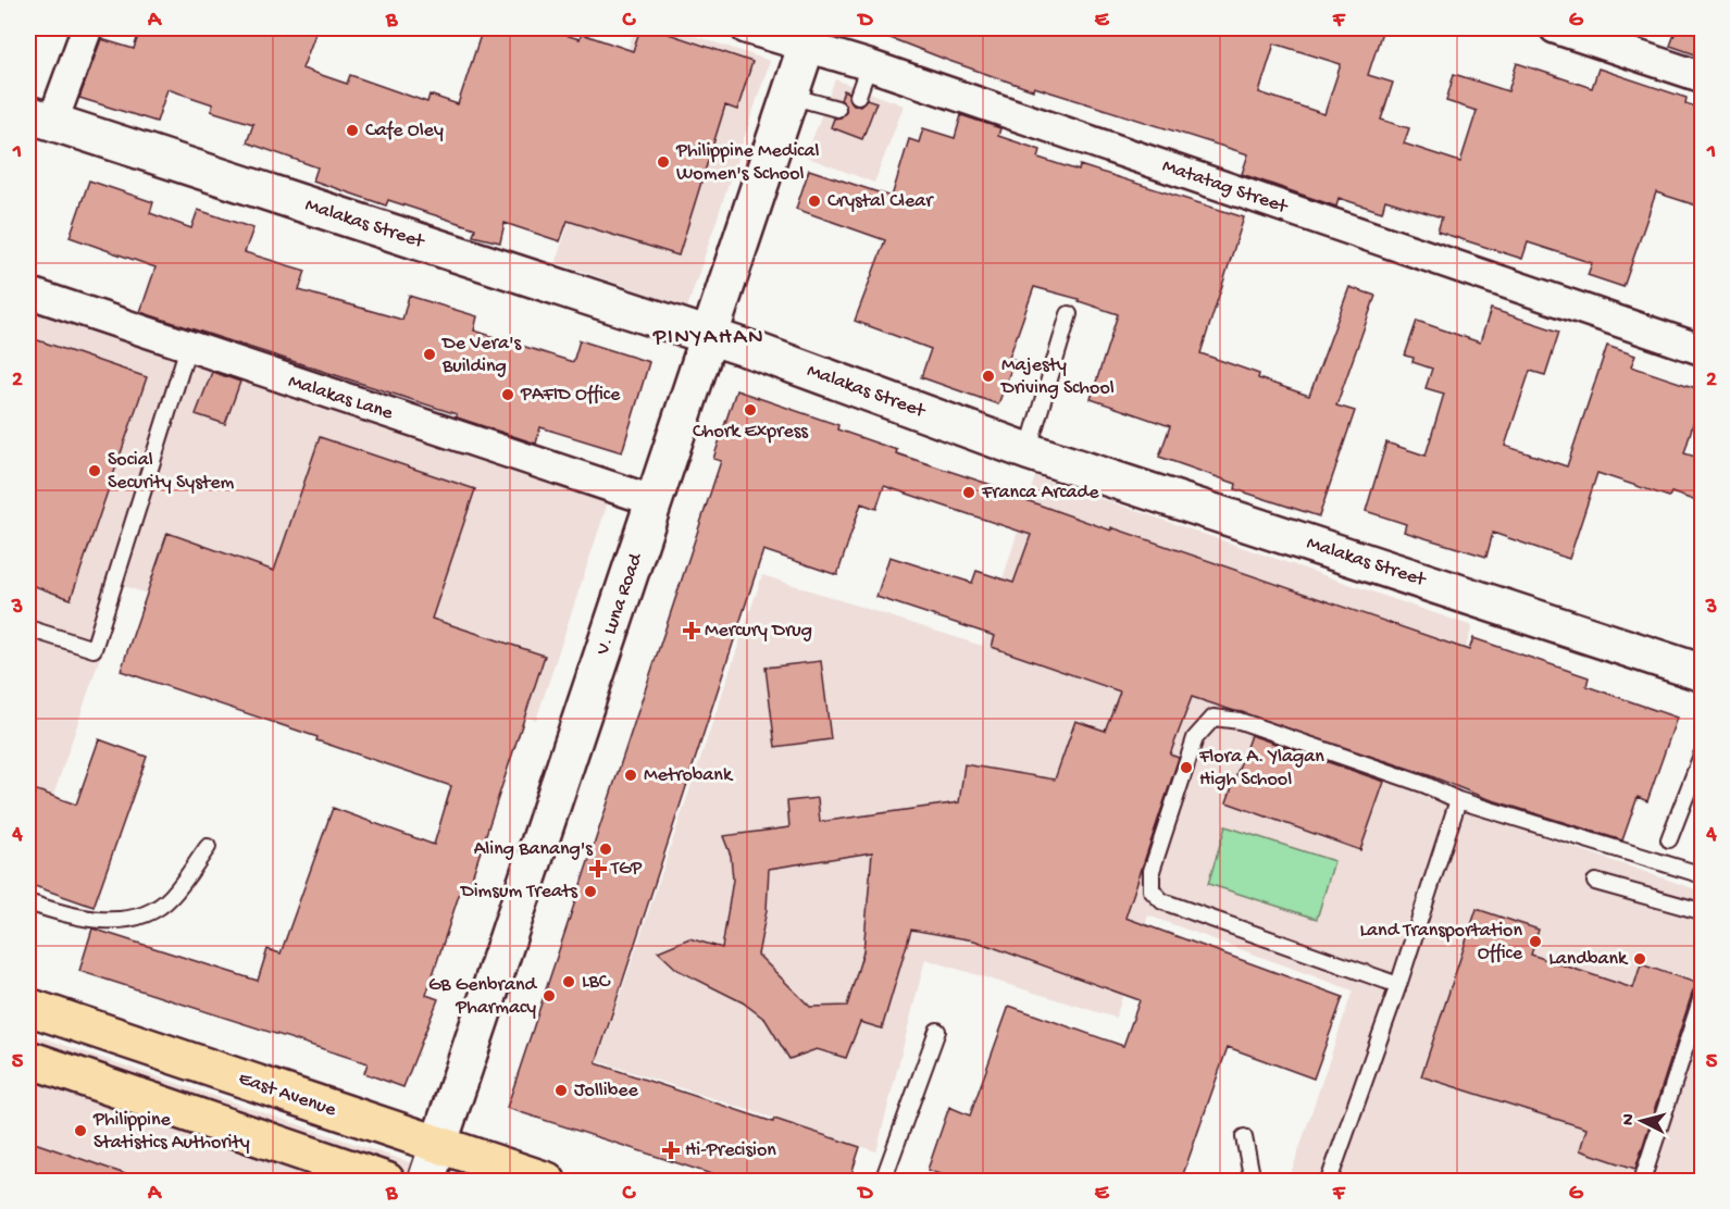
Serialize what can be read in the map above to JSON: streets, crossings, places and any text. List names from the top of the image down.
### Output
{
  "streets": {
    "main road": ["East Avenue"],
    "street": [
      "Matatag Street",
      "Malakas Street",
      "Malakas Lane",
      "V. Luna Road"
    ]
  },
  "crossings": [
    ["Matatag Street", "V. Luna Road"],
    ["Malakas Street", "V. Luna Road"],
    ["Malakas Lane", "V. Luna Road"],
    ["V. Luna Road", "East Avenue"]
  ],
  "districts": ["PINYAHAN"],
  "places": {
    "other": [
      "Cafe Oley",
      "Philippine Medical Women's School",
      "Crystal Clear",
      "De Vera's Building",
      "Majesty Driving School",
      "PAFID Office",
      "Chork Express",
      "Social Security System",
      "Franca Arcade",
      "Flora A. Ylagan High School",
      "Metrobank",
      "Aling Banang's",
      "Dimsum Treats",
      "Land Transportation Office",
      "Landbank",
      "LBC",
      "GB Genbrand Pharmacy",
      "Jollibee",
      "Philippine Statistics Authority"
    ],
    "health": ["Mercury Drug", "TGP", "Hi-Precision"]
  },
  "north": "left",
  "grid": {
    "columns": [
      "A",
      "B",
      "C",
      "D",
      "E",
      "F",
      "G"
    ],
    "rows": [
      "1",
      "2",
      "3",
      "4",
      "5"
    ]
  }
}
